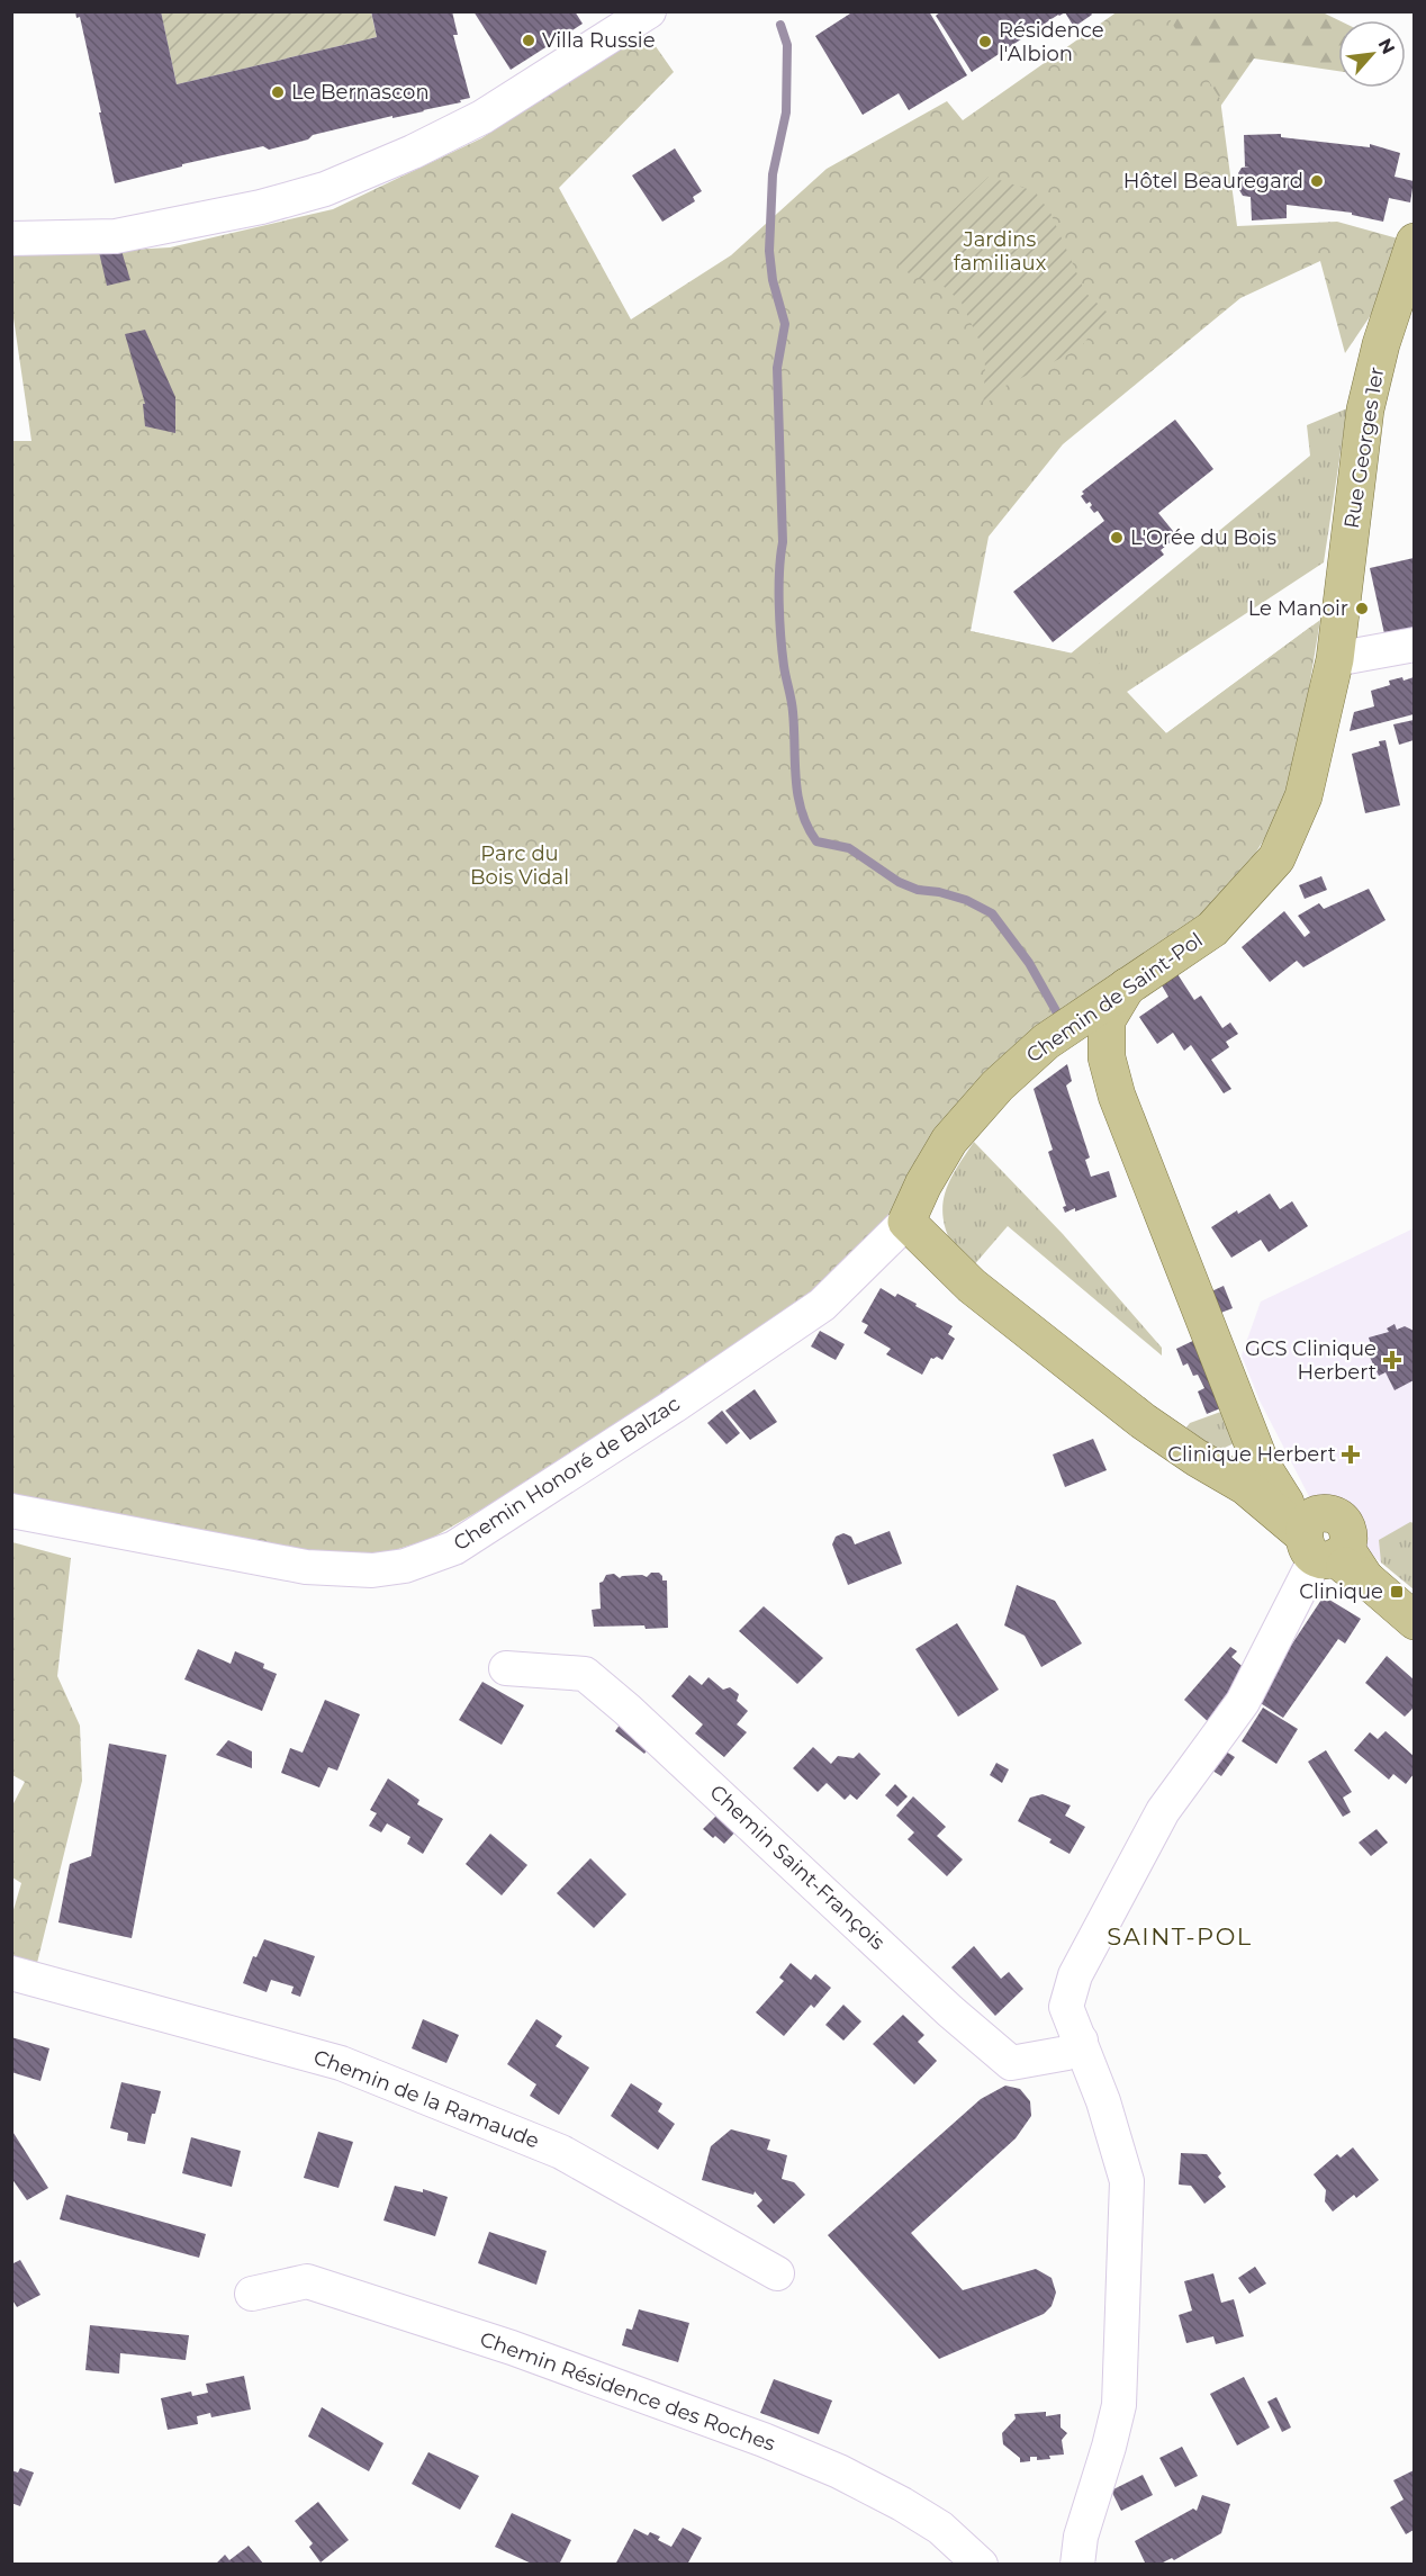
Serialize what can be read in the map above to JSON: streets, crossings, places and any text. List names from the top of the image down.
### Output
{
  "streets": {
    "main road": ["Rue Georges 1er", "Chemin de Saint-Pol"],
    "street": [
      "Chemin Honoré de Balzac",
      "Chemin Saint-François",
      "Chemin de la Ramaude",
      "Chemin Résidence des Roches"
    ]
  },
  "crossings": [
    ["Rue Georges 1er", "Chemin de Saint-Pol"],
    ["Chemin de Saint-Pol", "Chemin Honoré de Balzac"]
  ],
  "districts": ["SAINT-POL"],
  "parks": ["Jardins familiaux", "Parc du Bois Vidal"],
  "places": {
    "other": [
      "Villa Russie",
      "Résidence l'Albion",
      "Le Bernascon",
      "Hôtel Beauregard",
      "L'Orée du Bois",
      "Le Manoir"
    ],
    "health": ["GCS Clinique Herbert", "Clinique Herbert"],
    "transit": ["Clinique"]
  },
  "north": "top right"
}
